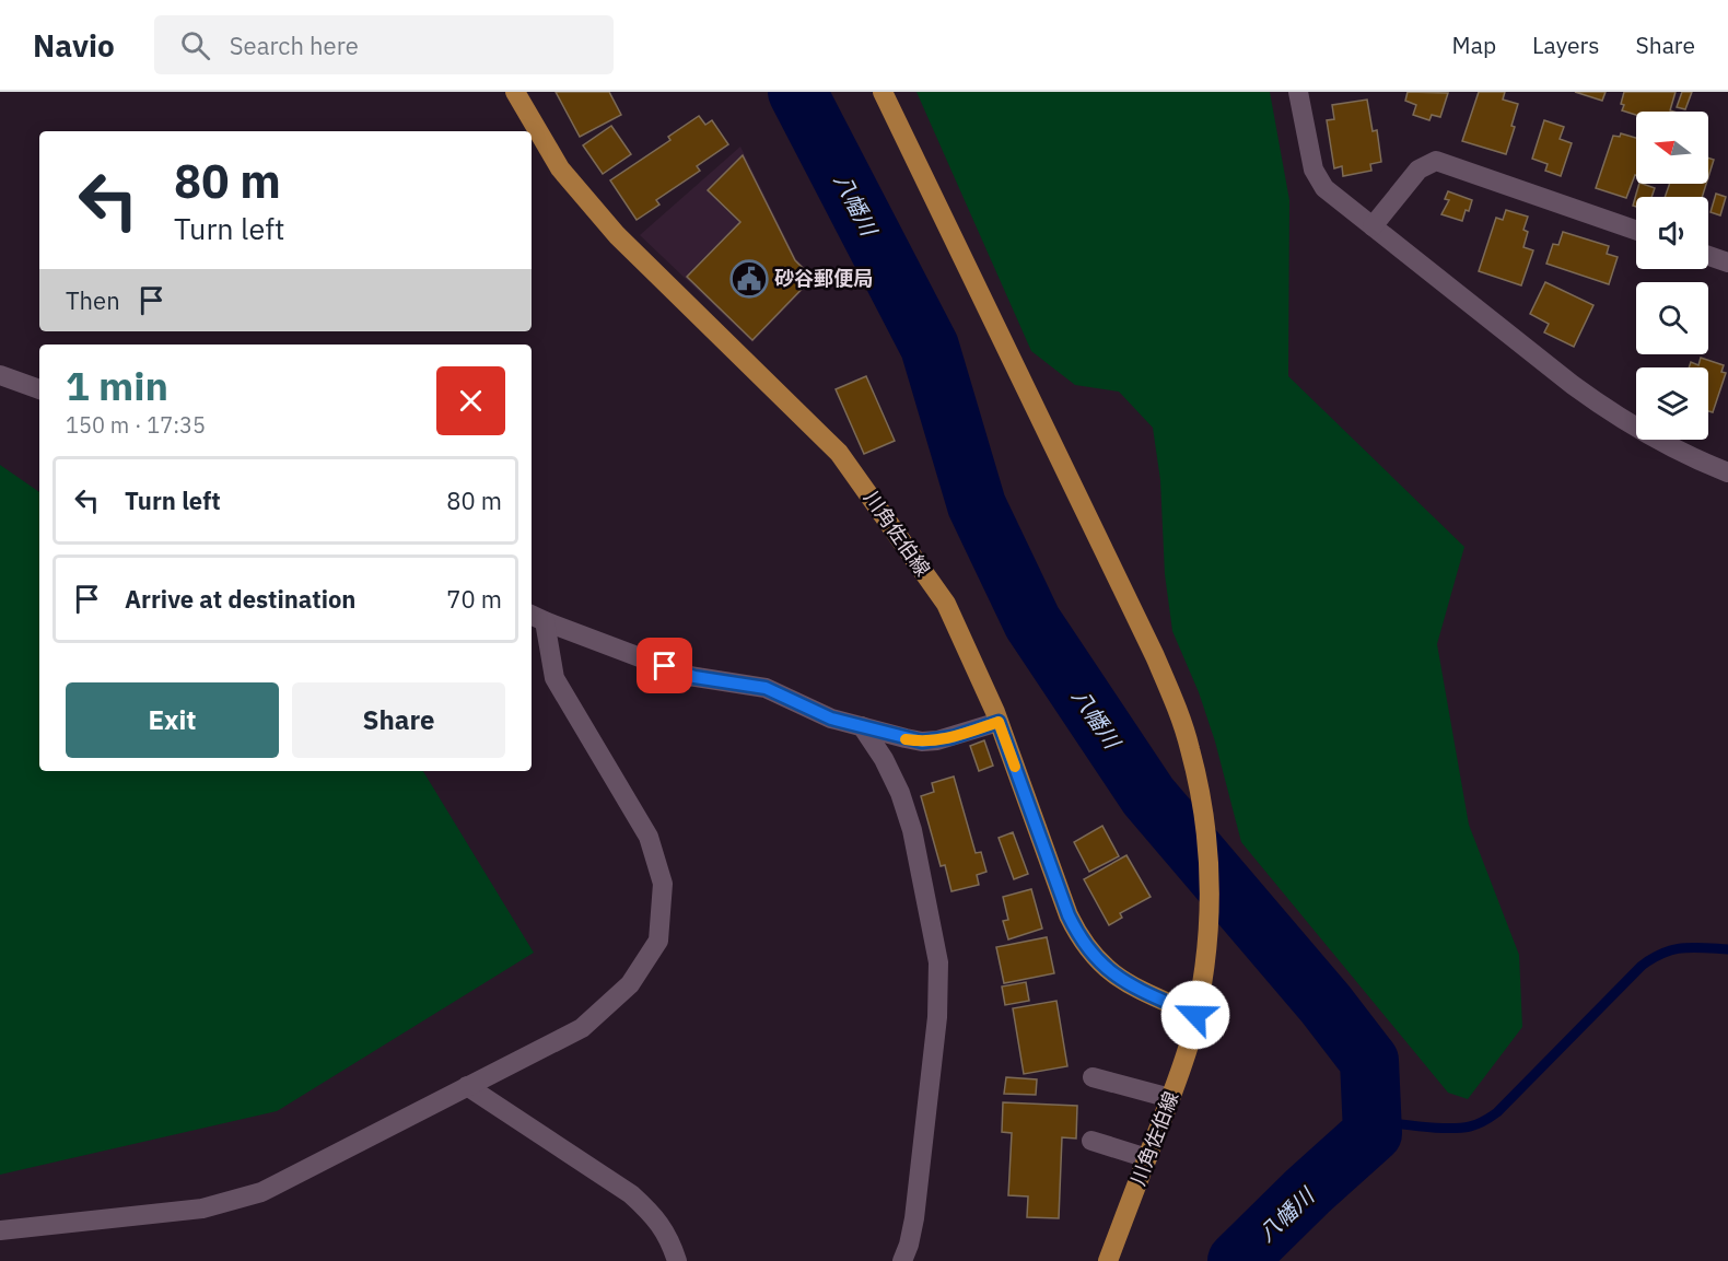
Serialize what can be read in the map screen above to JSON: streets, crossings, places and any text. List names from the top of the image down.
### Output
{
  "streets": {
    "main road": ["川角佐伯線"]
  },
  "water": ["八幡川"],
  "places": {
    "public building": ["砂谷郵便局"]
  },
  "north": "left",
  "page": {
    "header": "Navio",
    "search": "Search here",
    "nav": ["Map", "Layers", "Share"],
    "turn": ["80 m", "Turn left"],
    "then": "Then",
    "heading": ["1 min", "150 m · 17:35"],
    "list": [
      {
        "name": "Turn left",
        "value": "80 m"
      },
      {
        "name": "Arrive at destination",
        "value": "70 m"
      }
    ],
    "buttons": ["Exit", "Share"]
  }
}
